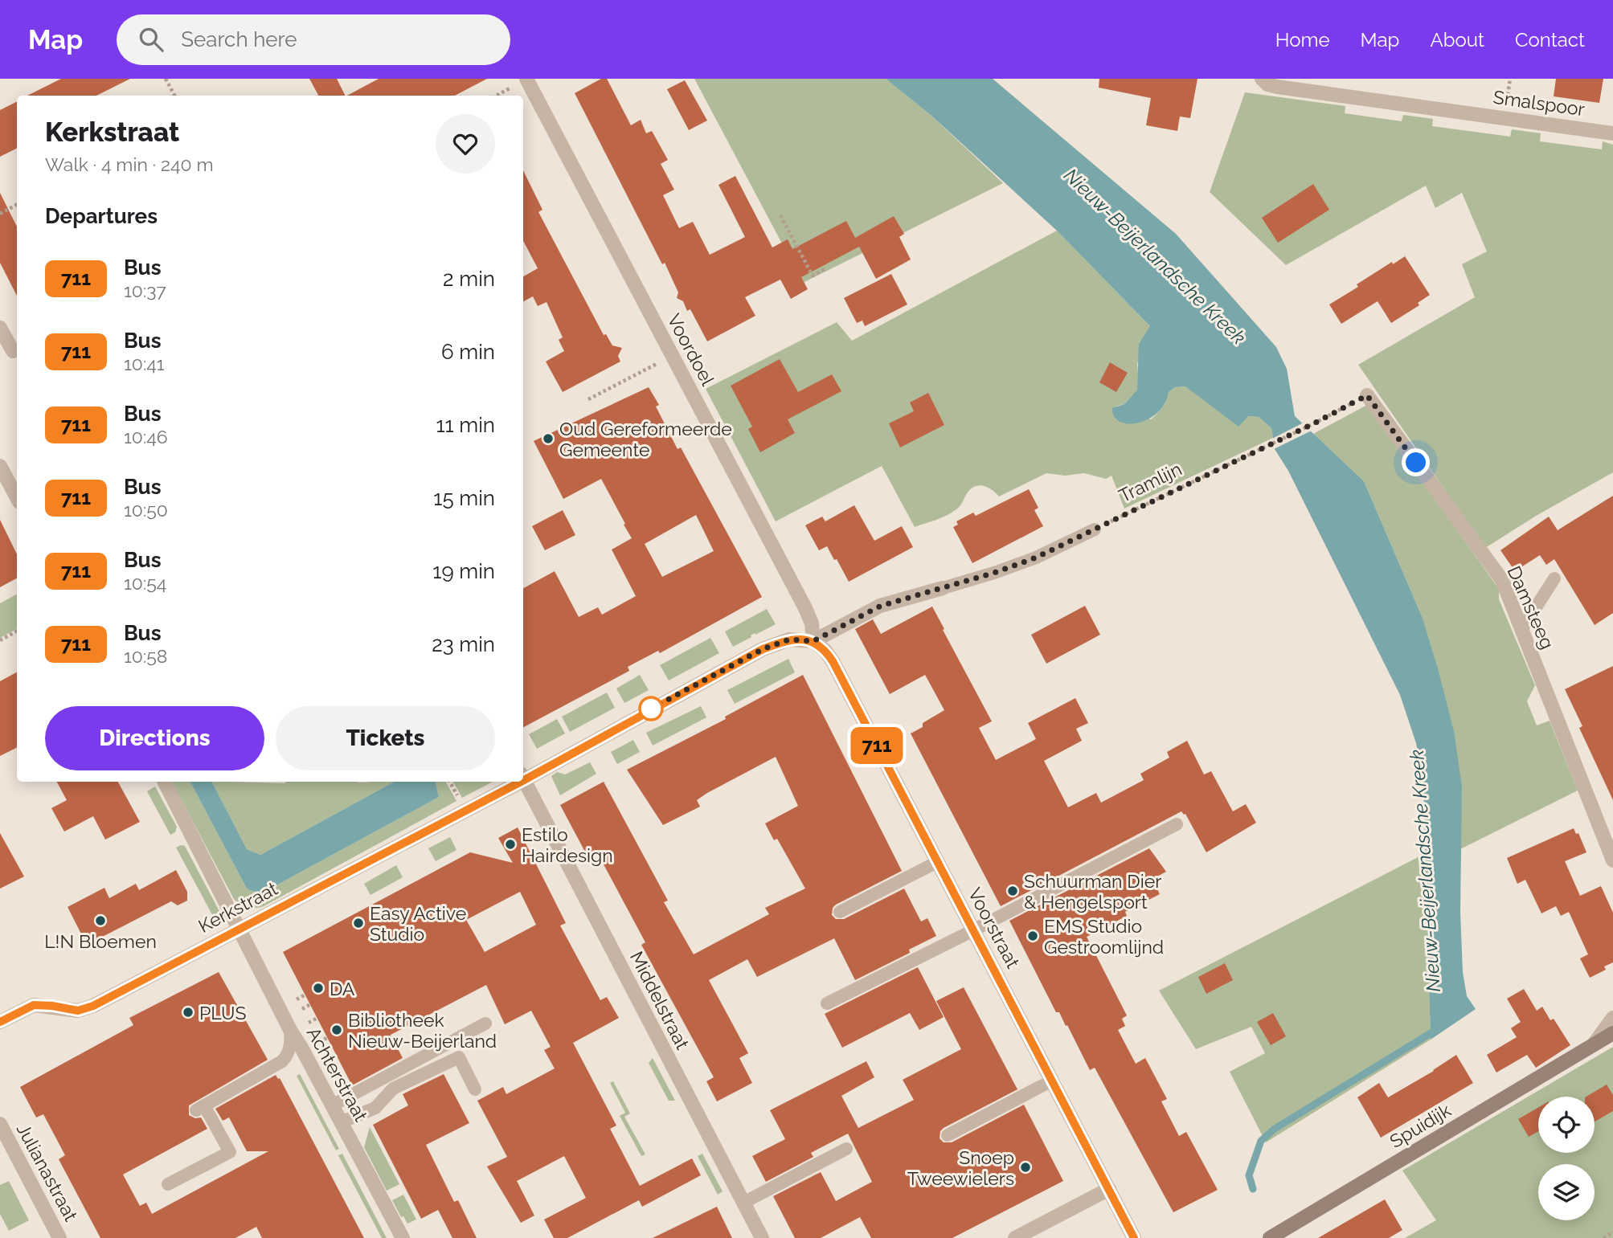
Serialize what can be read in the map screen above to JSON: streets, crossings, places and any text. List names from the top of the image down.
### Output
{
  "streets": {
    "street": [
      "Smalspoor",
      "Voordoel",
      "Damsteeg",
      "Kerkstraat",
      "Voorstraat",
      "Middelstraat",
      "Achterstraat",
      "Spuidijk",
      "Julianastraat"
    ],
    "path": ["Tramlijn"]
  },
  "crossings": [
    ["Voordoel", "Kerkstraat"],
    ["Voordoel", "Voorstraat"],
    ["Tramlijn", "Damsteeg"],
    ["Kerkstraat", "Voorstraat"],
    ["Kerkstraat", "Achterstraat"]
  ],
  "water": ["Nieuw-Beijerlandsche Kreek"],
  "places": [
    "Oud Gereformeerde Gemeente",
    "Estilo Hairdesign",
    "Schuurman Dier & Hengelsport",
    "L!N Bloemen",
    "Easy Active Studio",
    "EMS Studio Gestroomlijnd",
    "DA",
    "PLUS",
    "Bibliotheek Nieuw-Beijerland",
    "Snoep Tweewielers"
  ],
  "lines": ["bus line 711"],
  "page": {
    "header": "Map",
    "search": "Search here",
    "nav": [
      "Home",
      "Map",
      "About",
      "Contact"
    ],
    "on_map": "711",
    "heading": [
      ["Kerkstraat", "Walk · 4 min · 240 m"],
      "Departures"
    ],
    "list": [
      {
        "mark": "711",
        "name": "Bus",
        "note": "10:37",
        "value": "2 min"
      },
      {
        "mark": "711",
        "name": "Bus",
        "note": "10:41",
        "value": "6 min"
      },
      {
        "mark": "711",
        "name": "Bus",
        "note": "10:46",
        "value": "11 min"
      },
      {
        "mark": "711",
        "name": "Bus",
        "note": "10:50",
        "value": "15 min"
      },
      {
        "mark": "711",
        "name": "Bus",
        "note": "10:54",
        "value": "19 min"
      },
      {
        "mark": "711",
        "name": "Bus",
        "note": "10:58",
        "value": "23 min"
      }
    ],
    "buttons": ["Directions", "Tickets"]
  }
}
